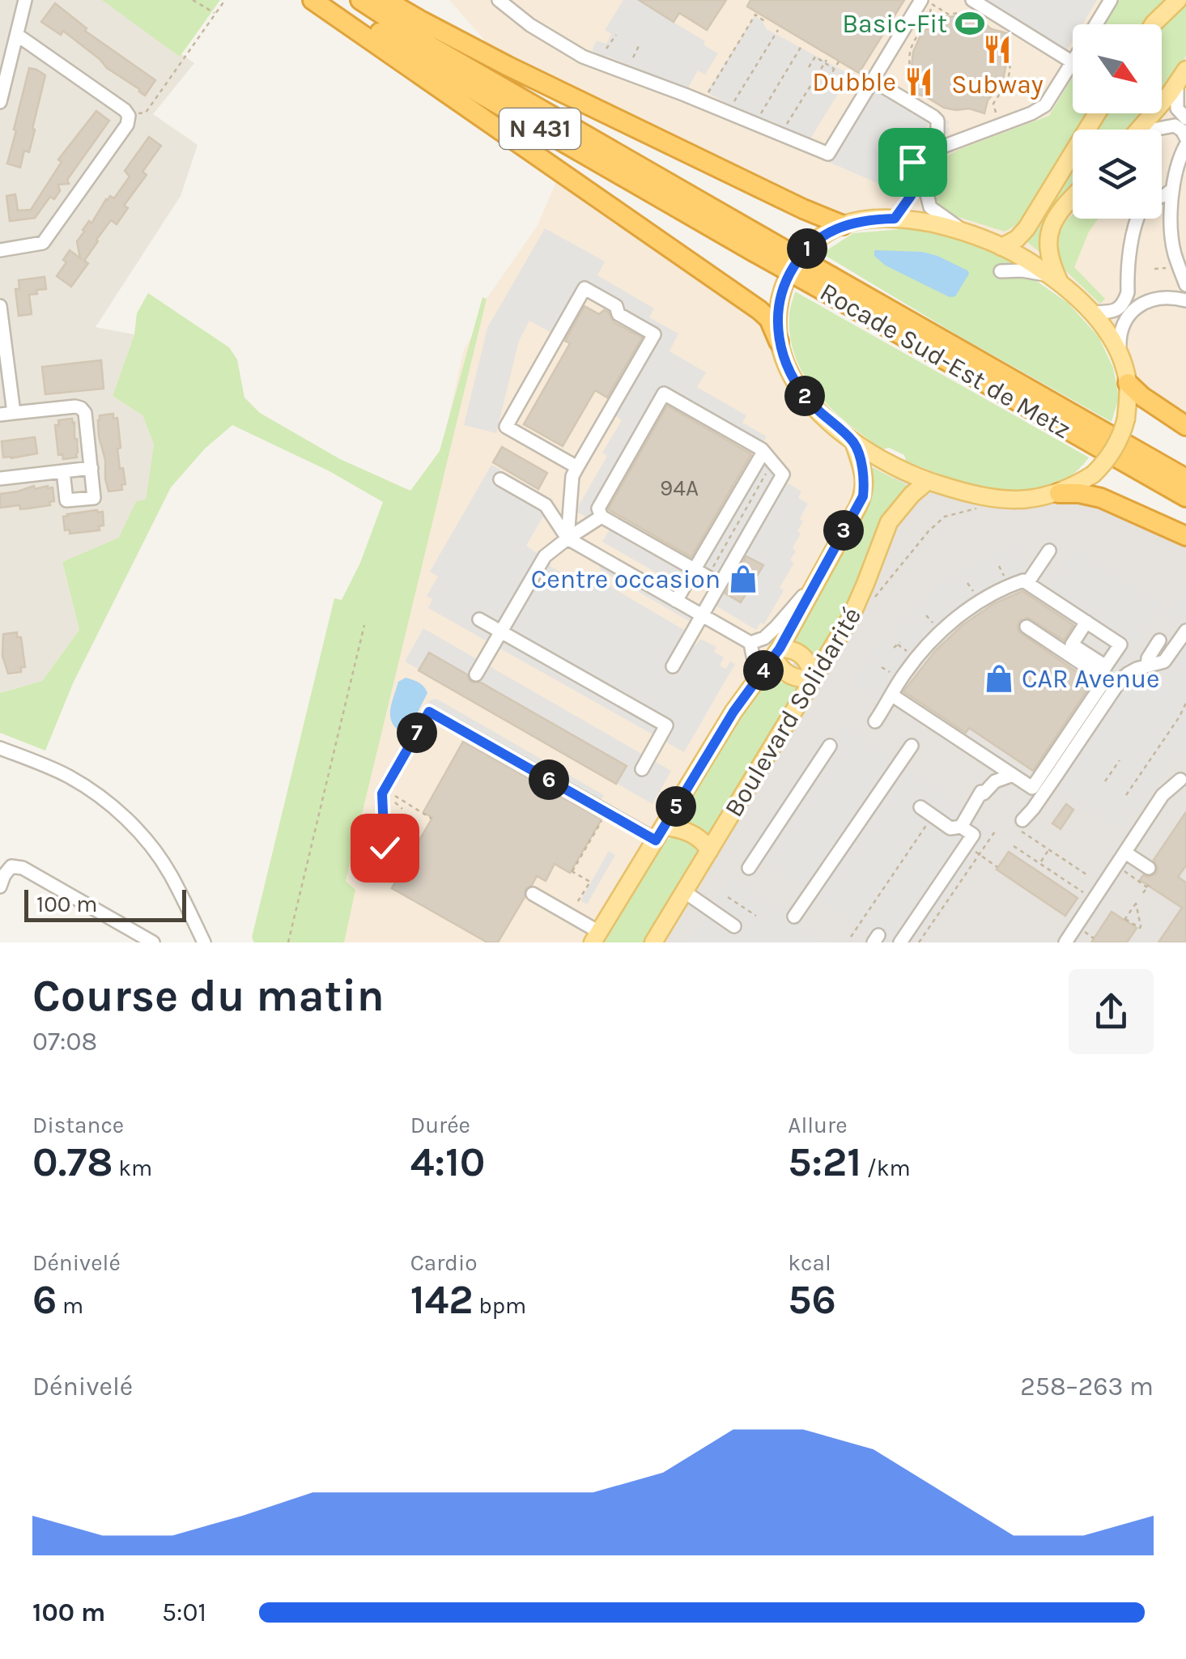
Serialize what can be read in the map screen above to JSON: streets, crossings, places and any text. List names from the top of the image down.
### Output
{
  "streets": {
    "highway": ["N 431", "Rocade Sud-Est de Metz"],
    "main road": ["Boulevard Solidarité"]
  },
  "places": {
    "sports": ["Basic-Fit"],
    "restaurant": ["Subway", "Dubble"],
    "shop": ["Centre occasion", "CAR Avenue"]
  },
  "house_numbers": ["94A"],
  "scale_bar": "100 m",
  "north": "bottom right",
  "page": {
    "pins": [
      "1",
      "2",
      "3",
      "4",
      "7",
      "6",
      "5"
    ],
    "scale": "100 m",
    "heading": ["Course du matin", "07:08"],
    "stats": [
      ["Distance", "0.78 km"],
      ["Durée", "4:10"],
      ["Allure", "5:21 /km"],
      ["Dénivelé", "6 m"],
      ["Cardio", "142 bpm"],
      ["kcal", "56"]
    ],
    "chart": ["Dénivelé", "258–263 m"],
    "list": [
      {
        "name": "100 m",
        "note": "5:01"
      }
    ]
  }
}
